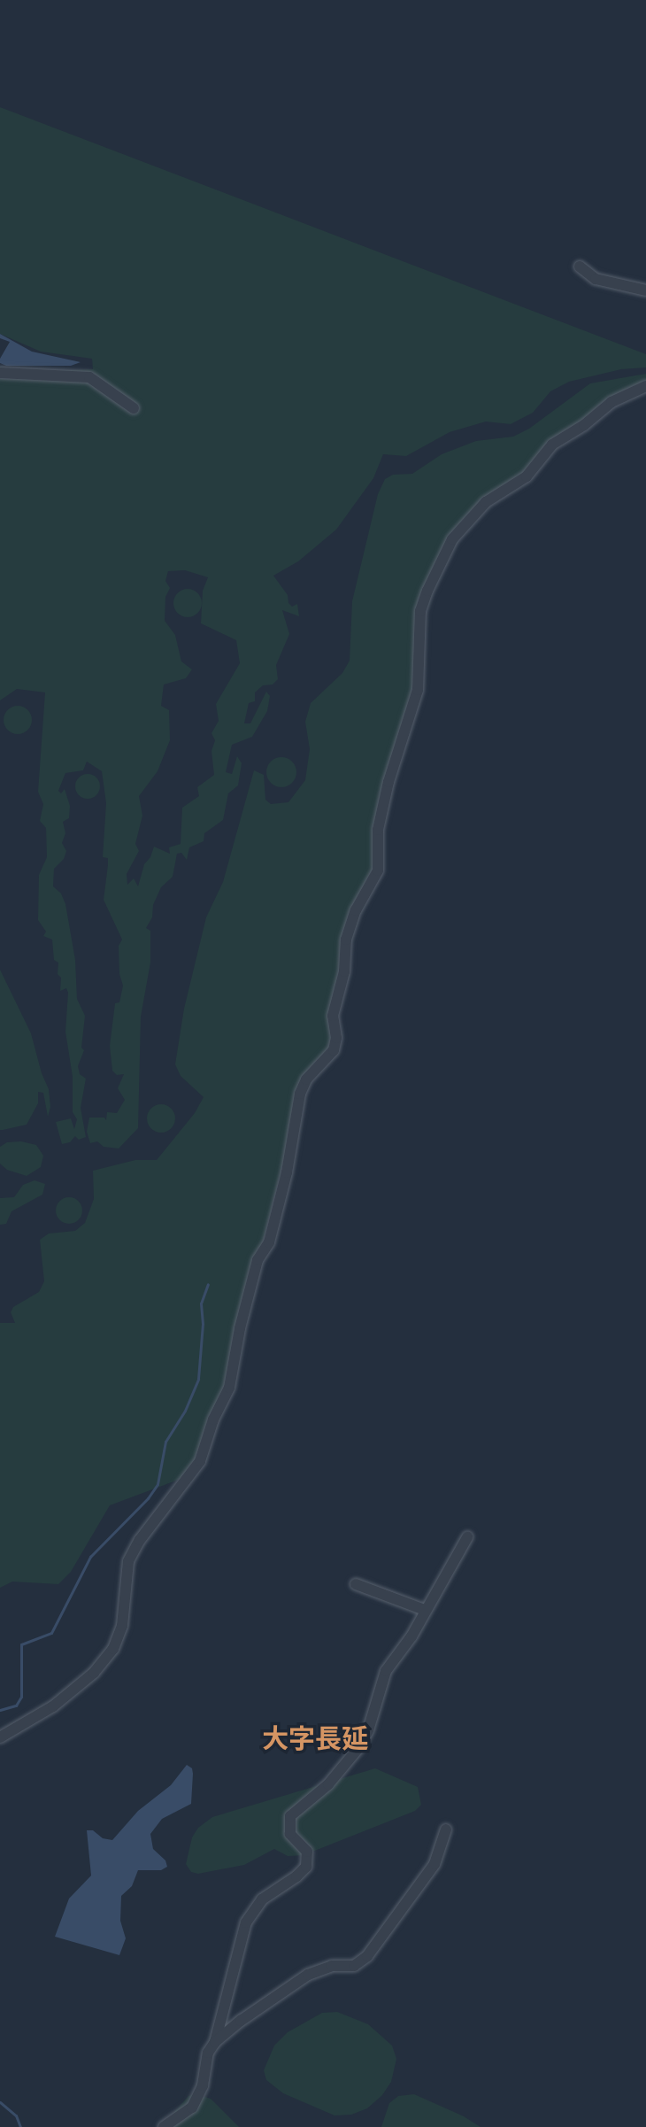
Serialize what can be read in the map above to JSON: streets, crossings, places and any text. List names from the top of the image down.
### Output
{
  "districts": ["大字長延"]
}
